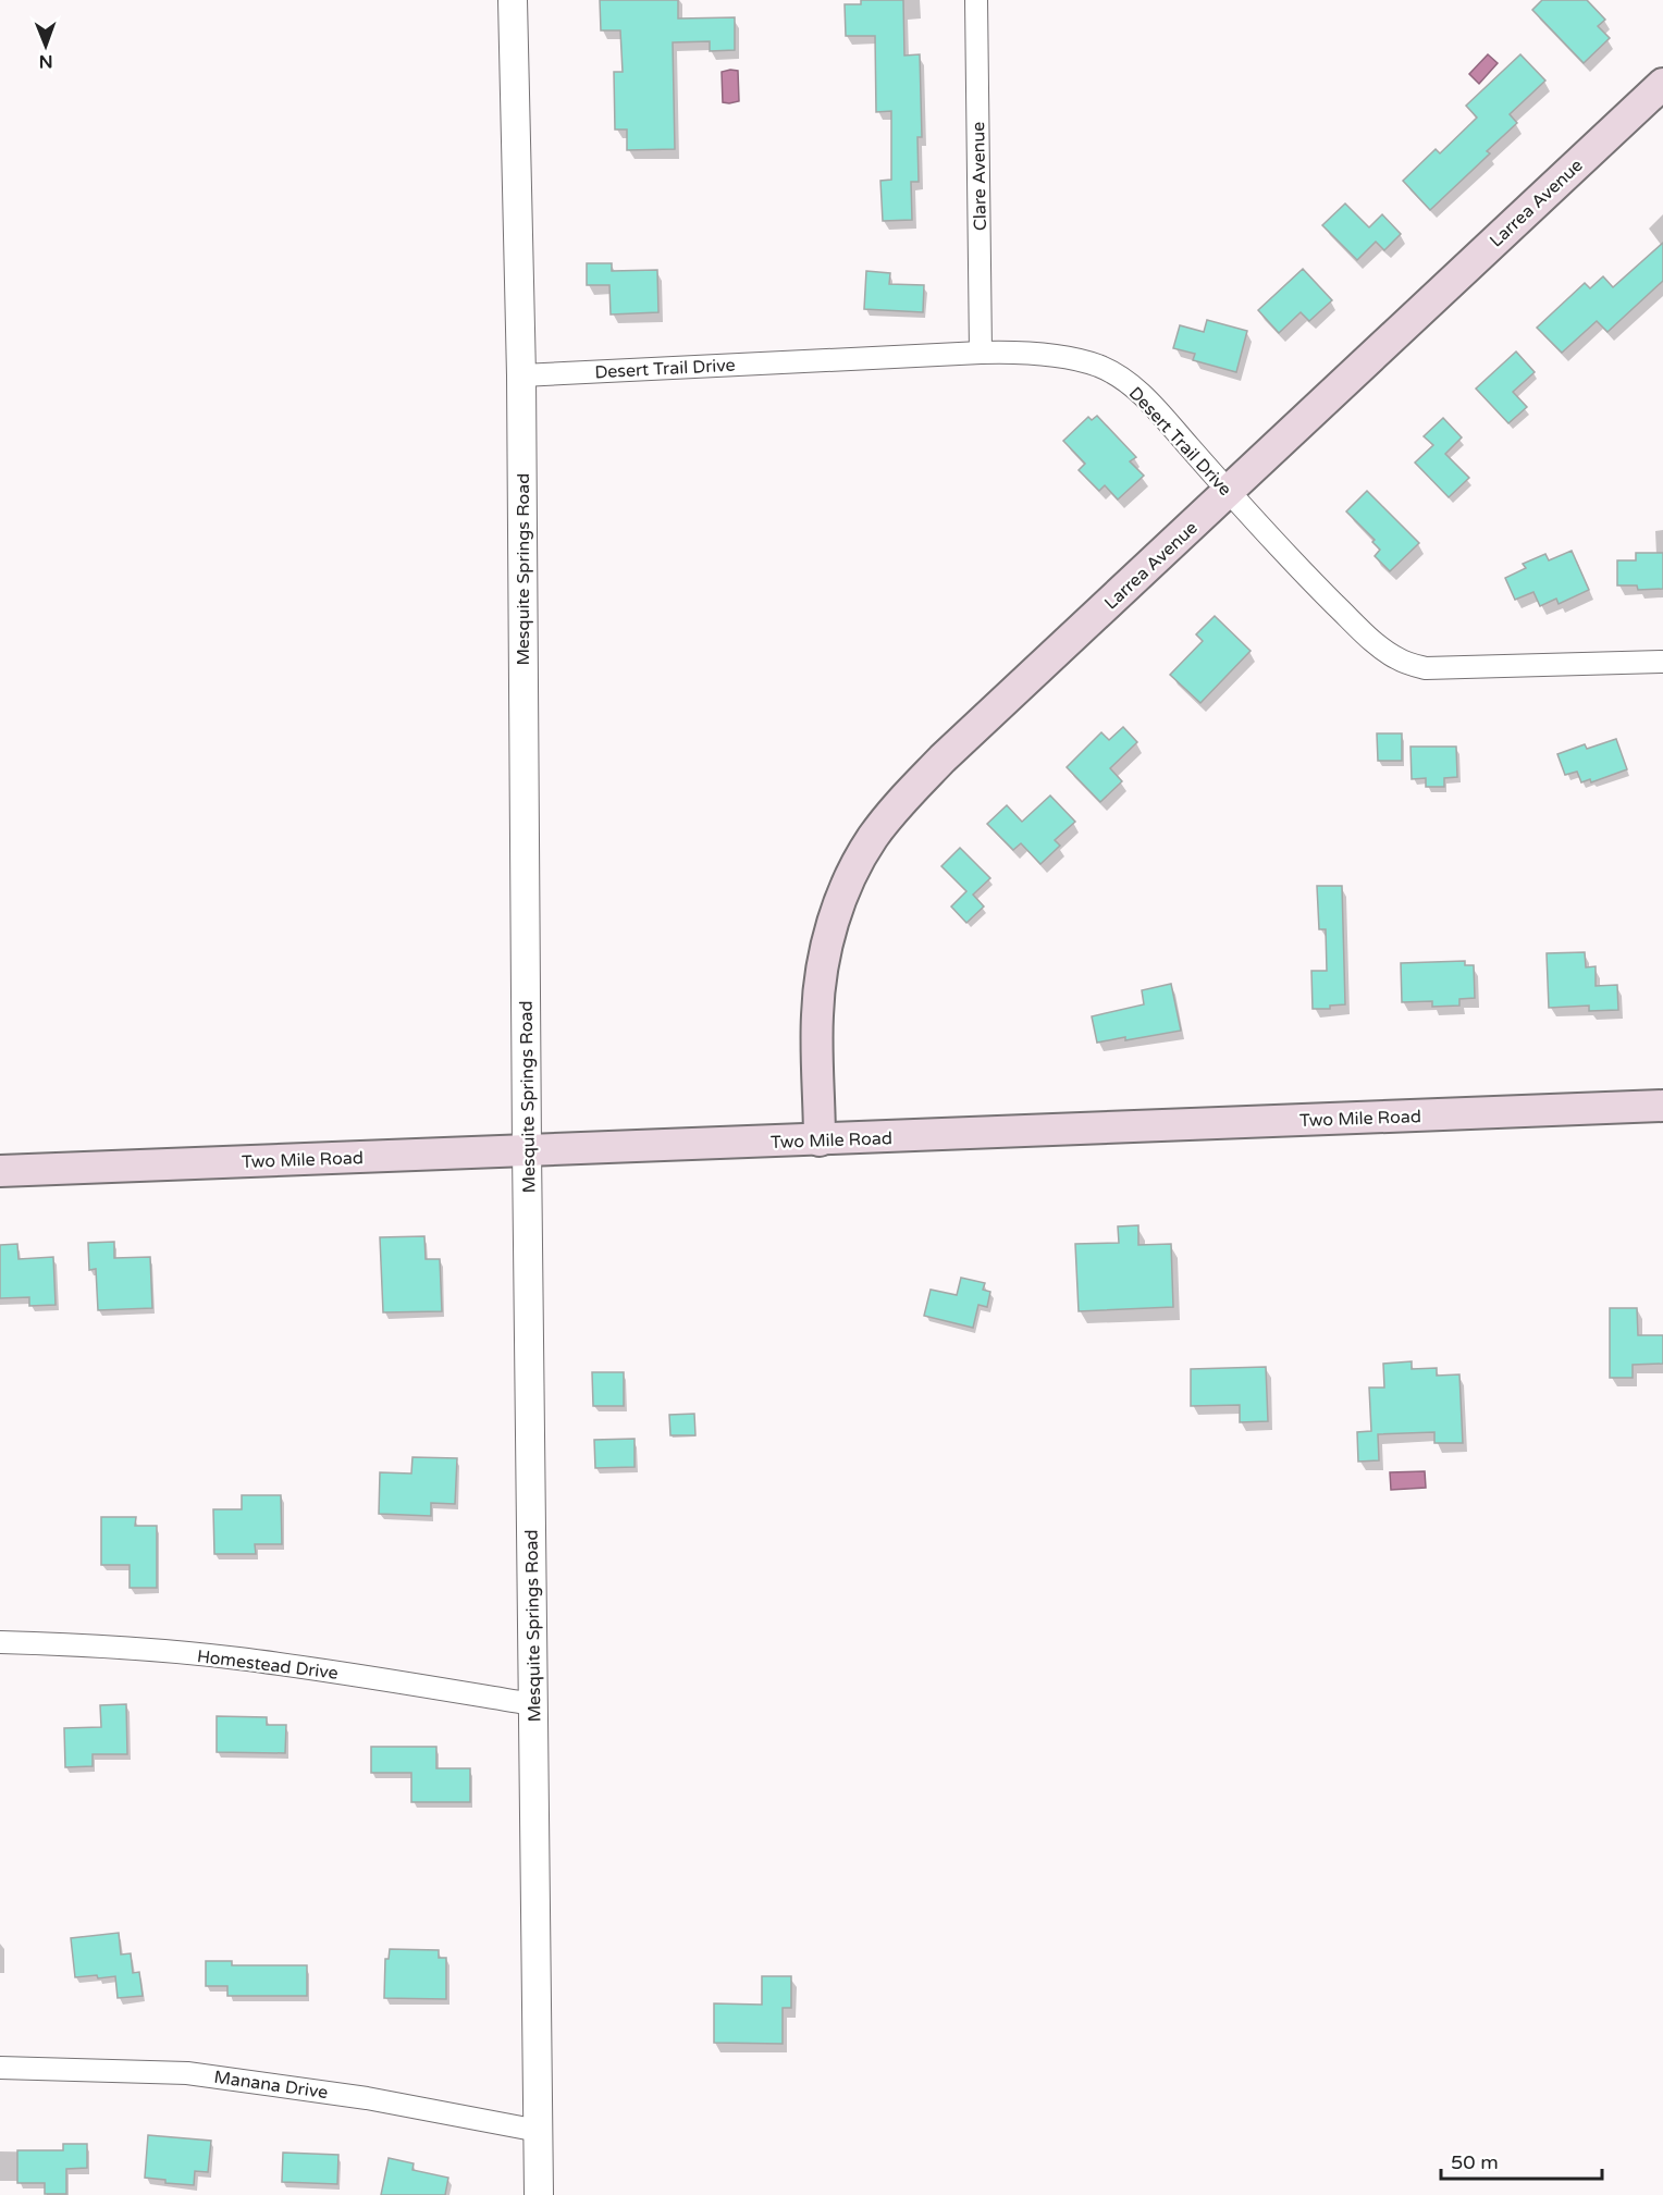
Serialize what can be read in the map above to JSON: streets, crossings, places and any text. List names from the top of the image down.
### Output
{
  "streets": {
    "main road": ["Larrea Avenue", "Two Mile Road"],
    "street": [
      "Clare Avenue",
      "Desert Trail Drive",
      "Mesquite Springs Road",
      "Homestead Drive",
      "Manana Drive"
    ]
  },
  "crossings": [
    ["Clare Avenue", "Desert Trail Drive"],
    ["Larrea Avenue", "Desert Trail Drive"],
    ["Larrea Avenue", "Two Mile Road"],
    ["Desert Trail Drive", "Mesquite Springs Road"],
    ["Mesquite Springs Road", "Two Mile Road"],
    ["Mesquite Springs Road", "Homestead Drive"],
    ["Mesquite Springs Road", "Manana Drive"]
  ],
  "scale_bar": "50 m",
  "north": "bottom"
}
